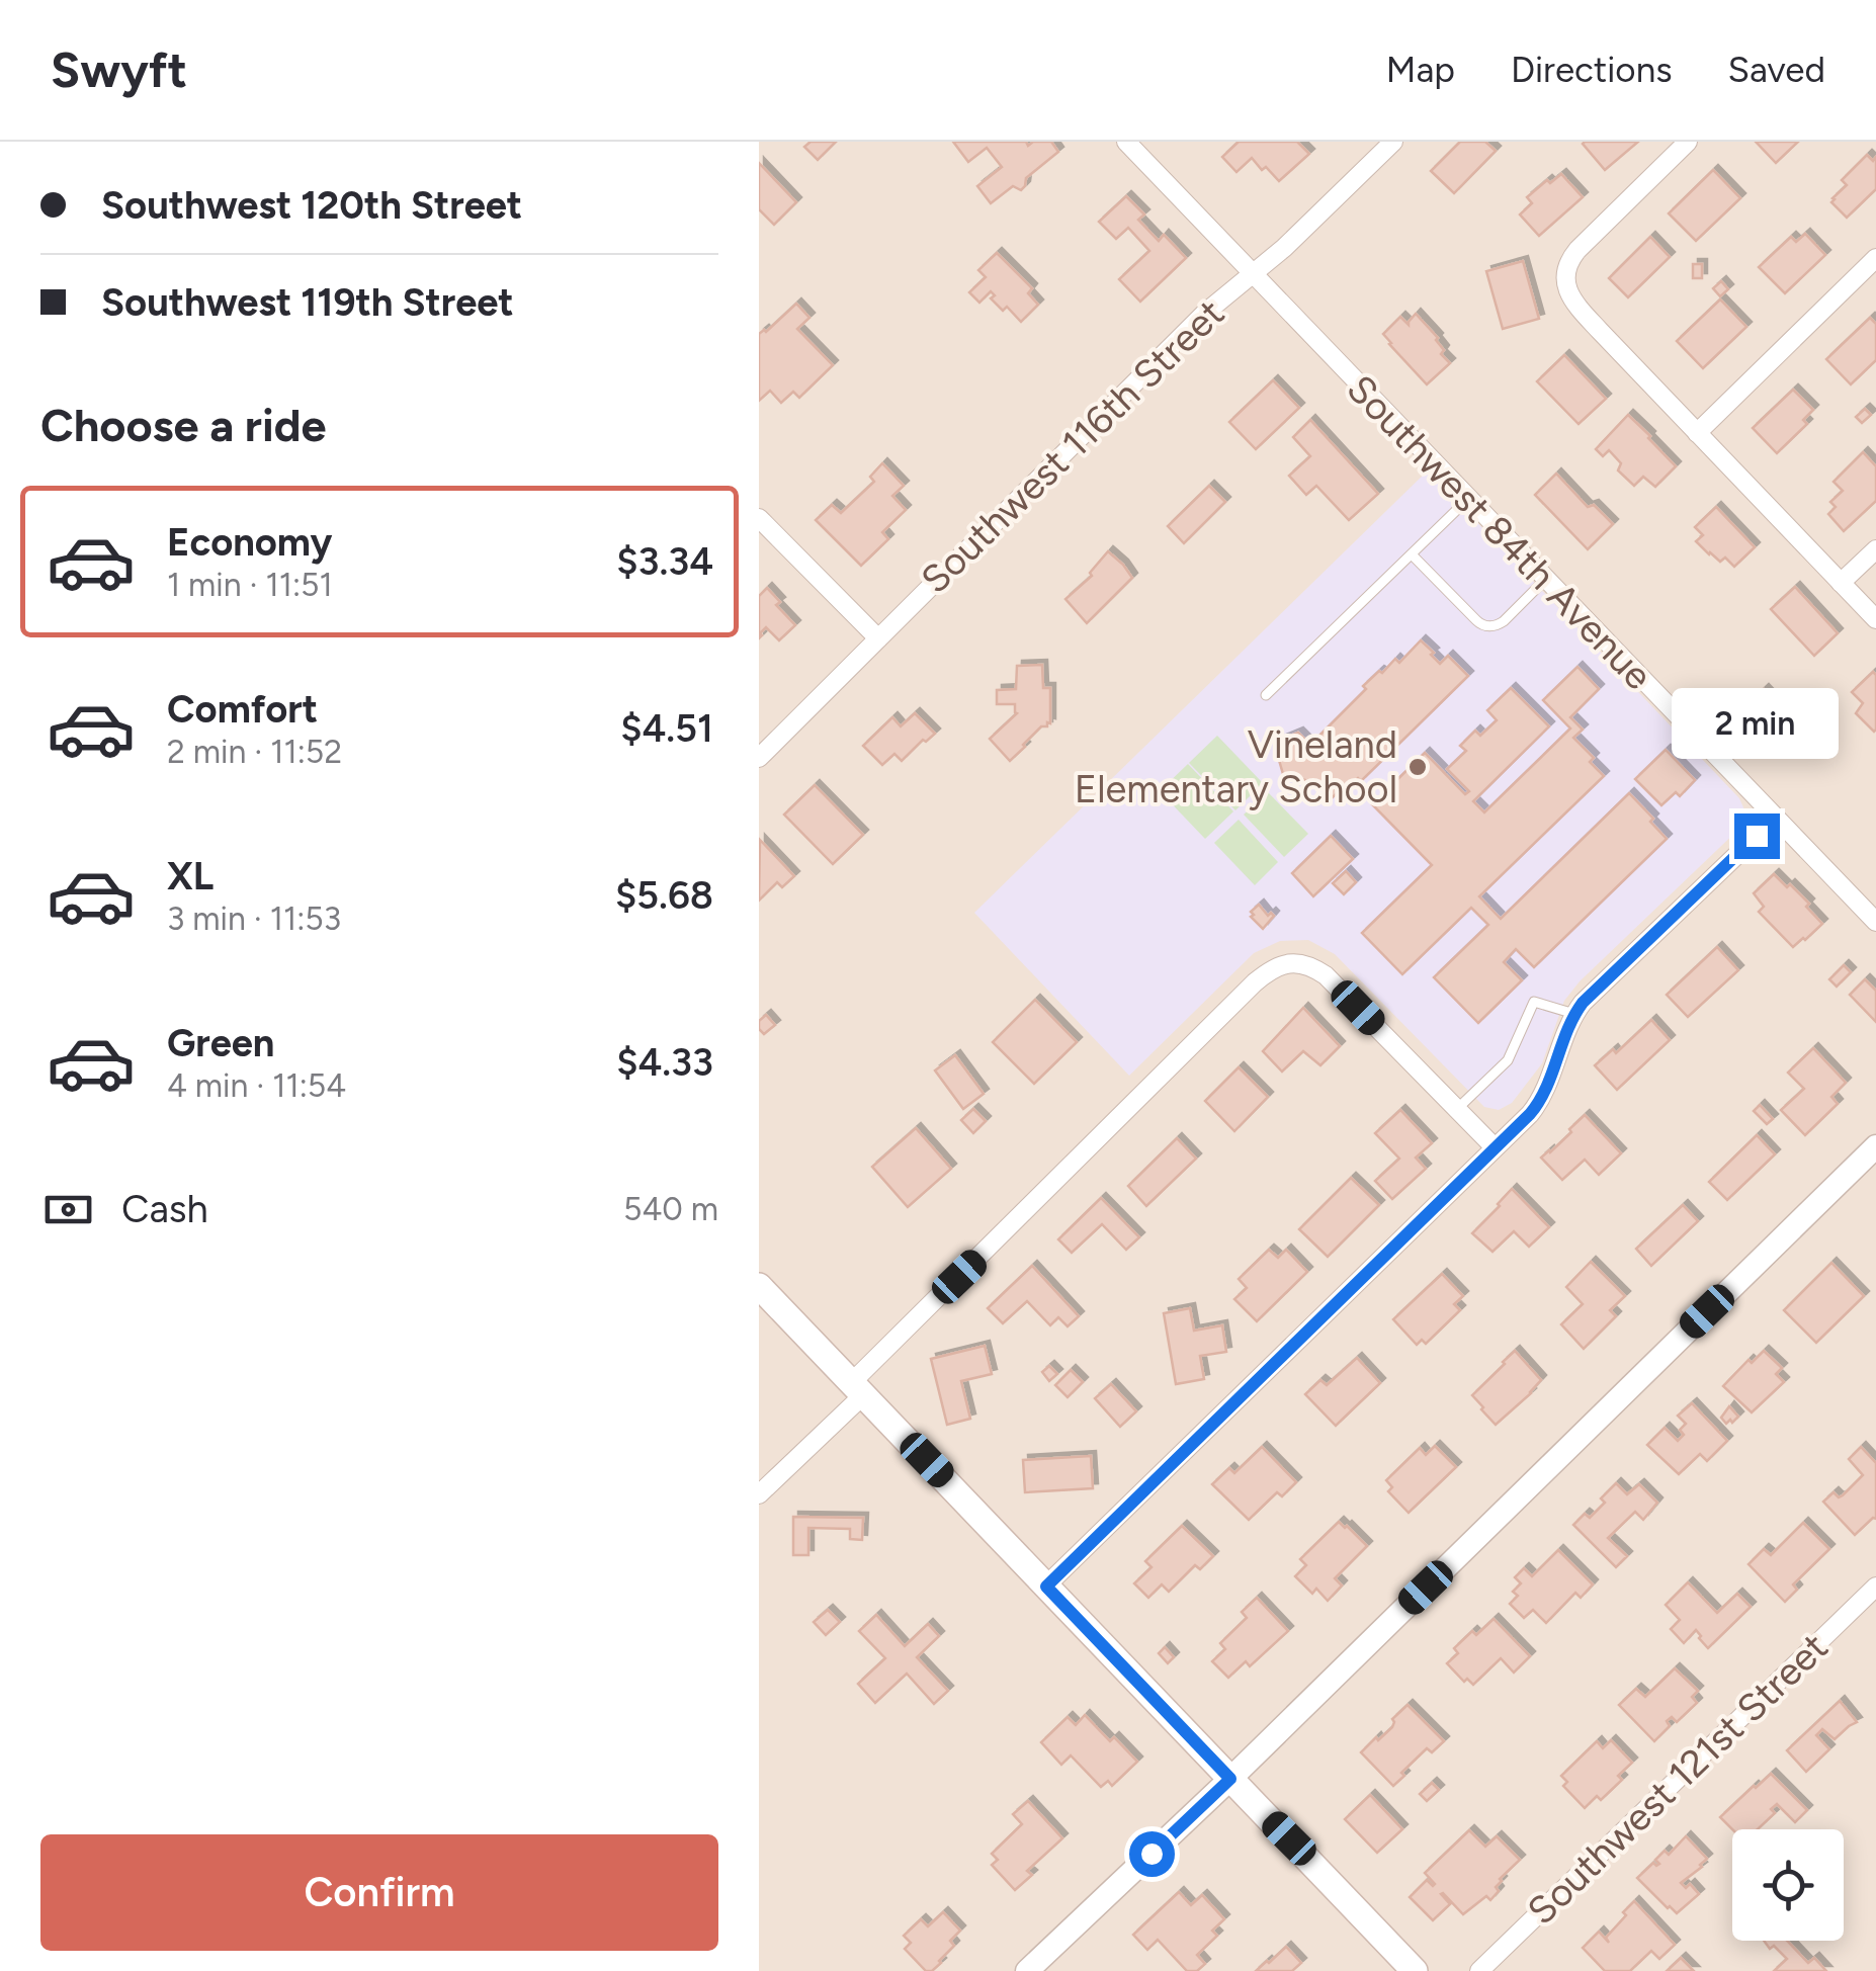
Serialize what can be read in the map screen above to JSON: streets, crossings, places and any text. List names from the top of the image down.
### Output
{
  "streets": {
    "street": ["Southwest 116th Street", "Southwest 84th Avenue", "Southwest 121st Street"]
  },
  "crossings": [
    ["Southwest 116th Street", "Southwest 84th Avenue"]
  ],
  "places": ["Vineland Elementary School"],
  "page": {
    "header": "Swyft",
    "nav": ["Map", "Directions", "Saved"],
    "banner": ["Southwest 120th Street", "Southwest 119th Street"],
    "heading": "Choose a ride",
    "list": [
      {
        "name": "Economy",
        "note": "1 min · 11:51",
        "value": "$3.34"
      },
      {
        "name": "Comfort",
        "note": "2 min · 11:52",
        "value": "$4.51"
      },
      {
        "name": "XL",
        "note": "3 min · 11:53",
        "value": "$5.68"
      },
      {
        "name": "Green",
        "note": "4 min · 11:54",
        "value": "$4.33"
      }
    ],
    "bubble": "2 min",
    "pay": ["Cash", "540 m"],
    "buttons": "Confirm"
  }
}
